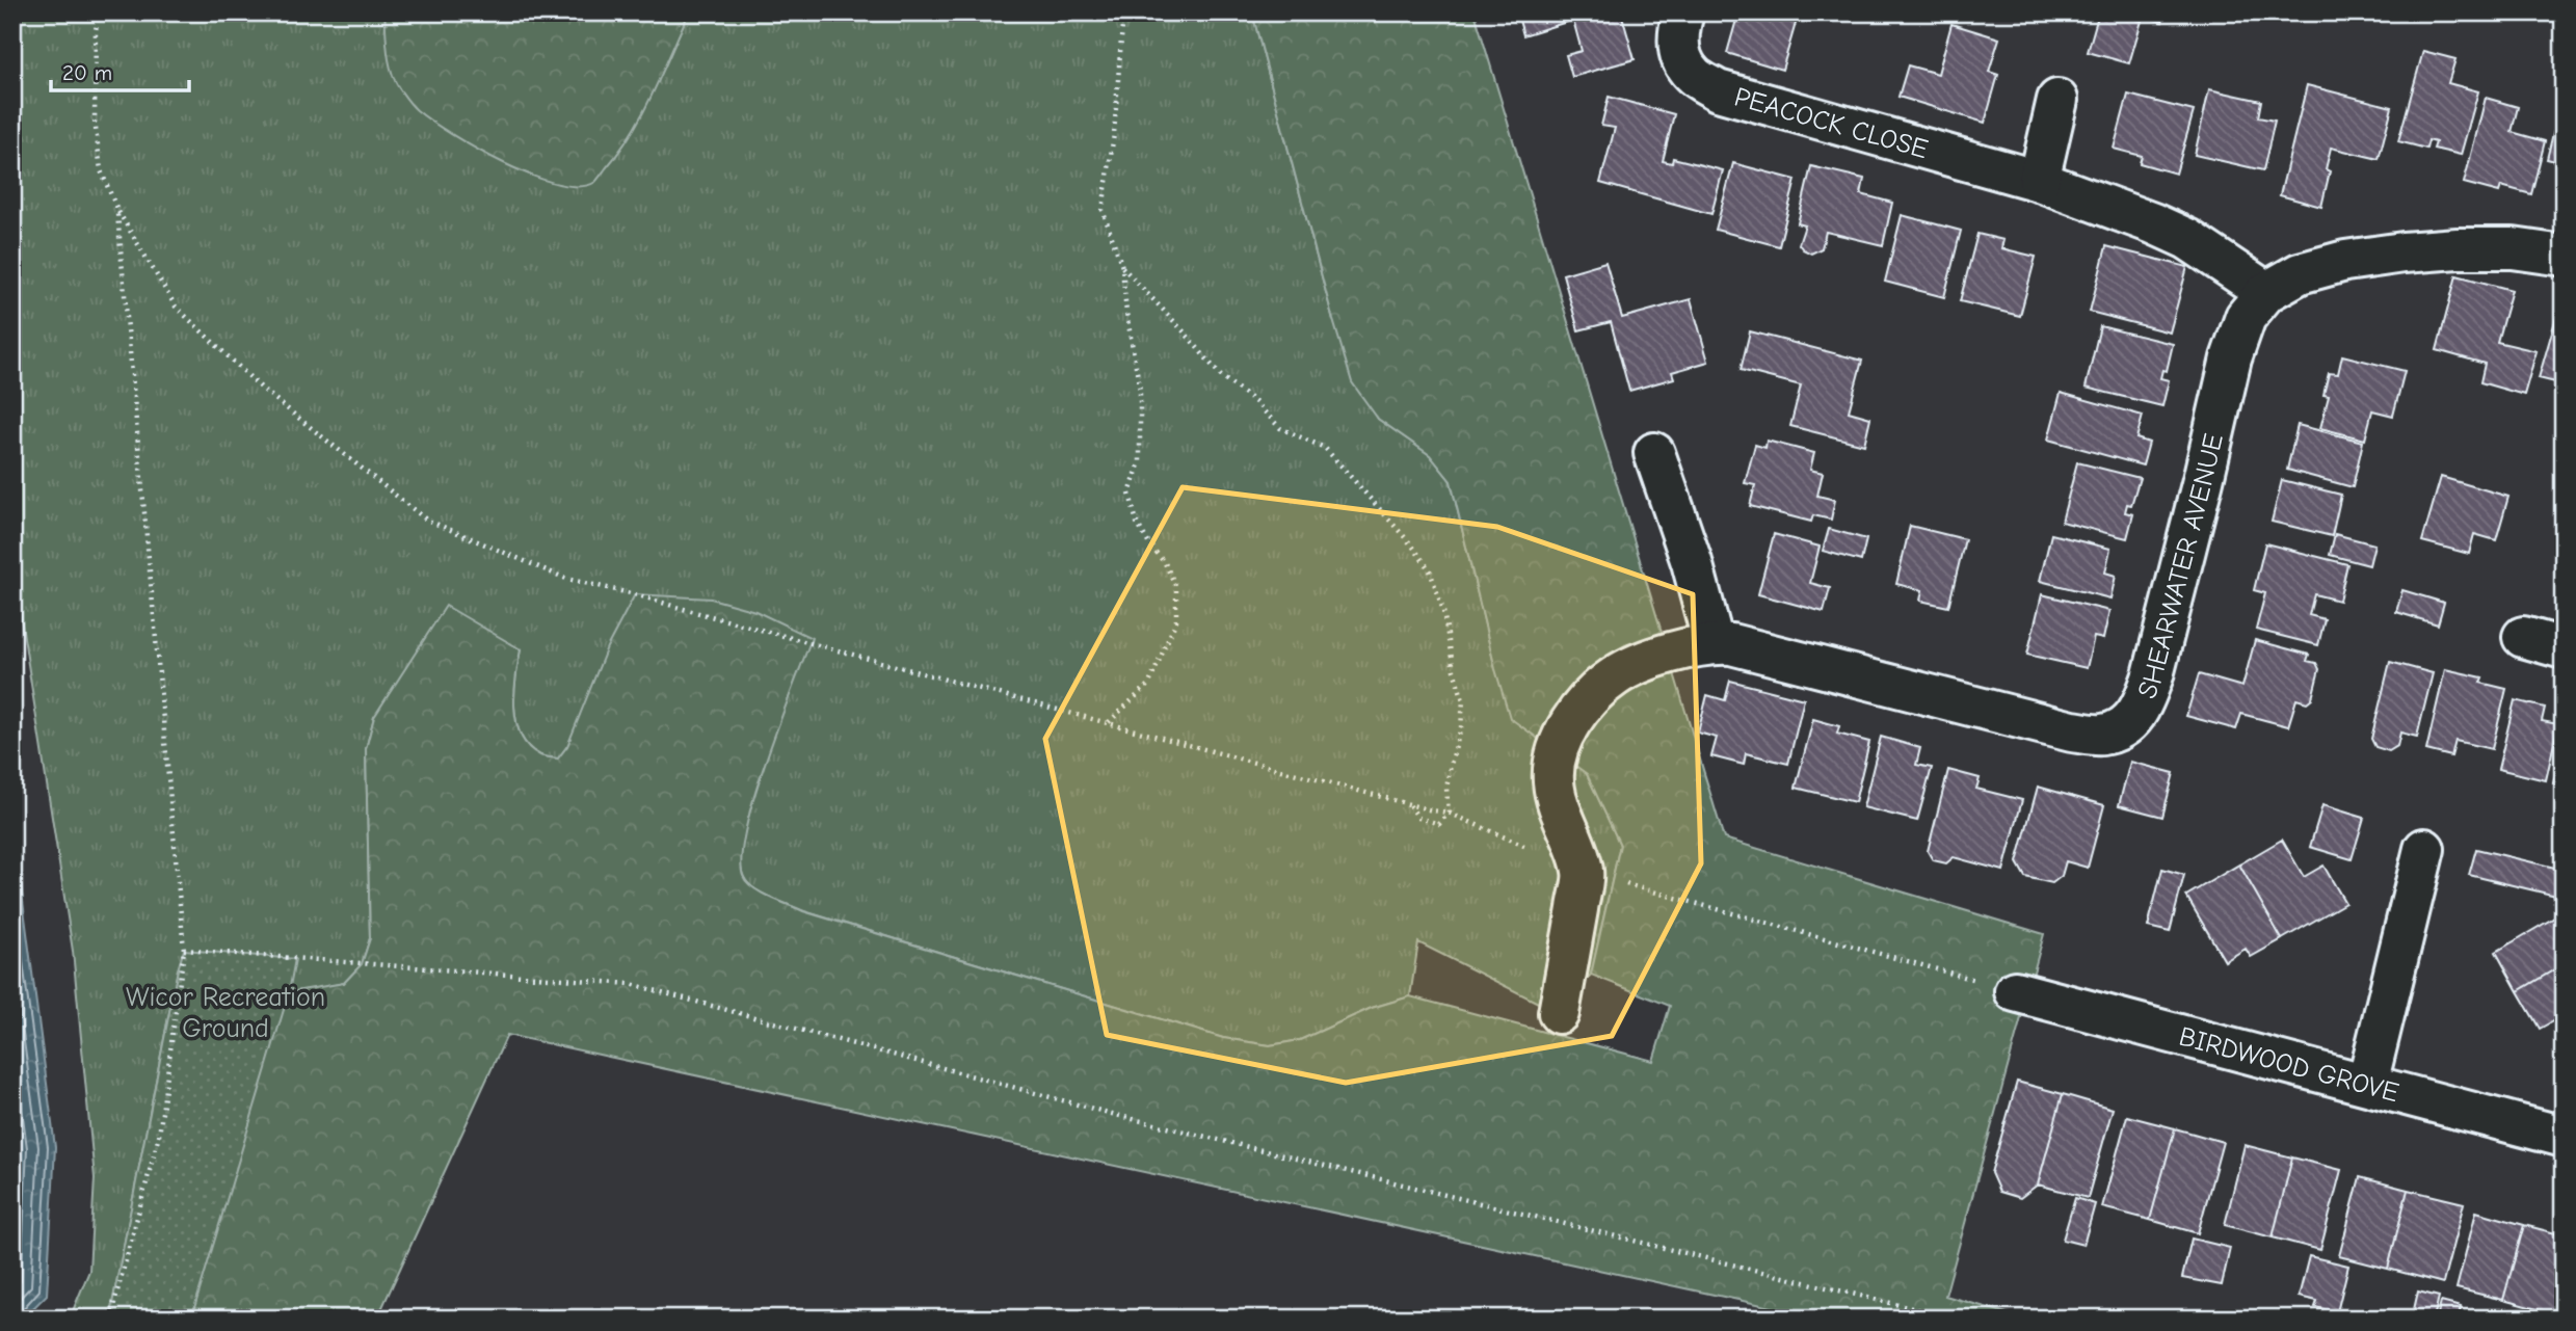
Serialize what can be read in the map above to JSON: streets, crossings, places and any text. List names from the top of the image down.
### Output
{
  "streets": {
    "street": ["PEACOCK CLOSE", "SHEARWATER AVENUE", "BIRDWOOD GROVE"]
  },
  "crossings": [
    ["PEACOCK CLOSE", "SHEARWATER AVENUE"]
  ],
  "parks": ["Wicor Recreation Ground"],
  "scale_bar": "20 m"
}
